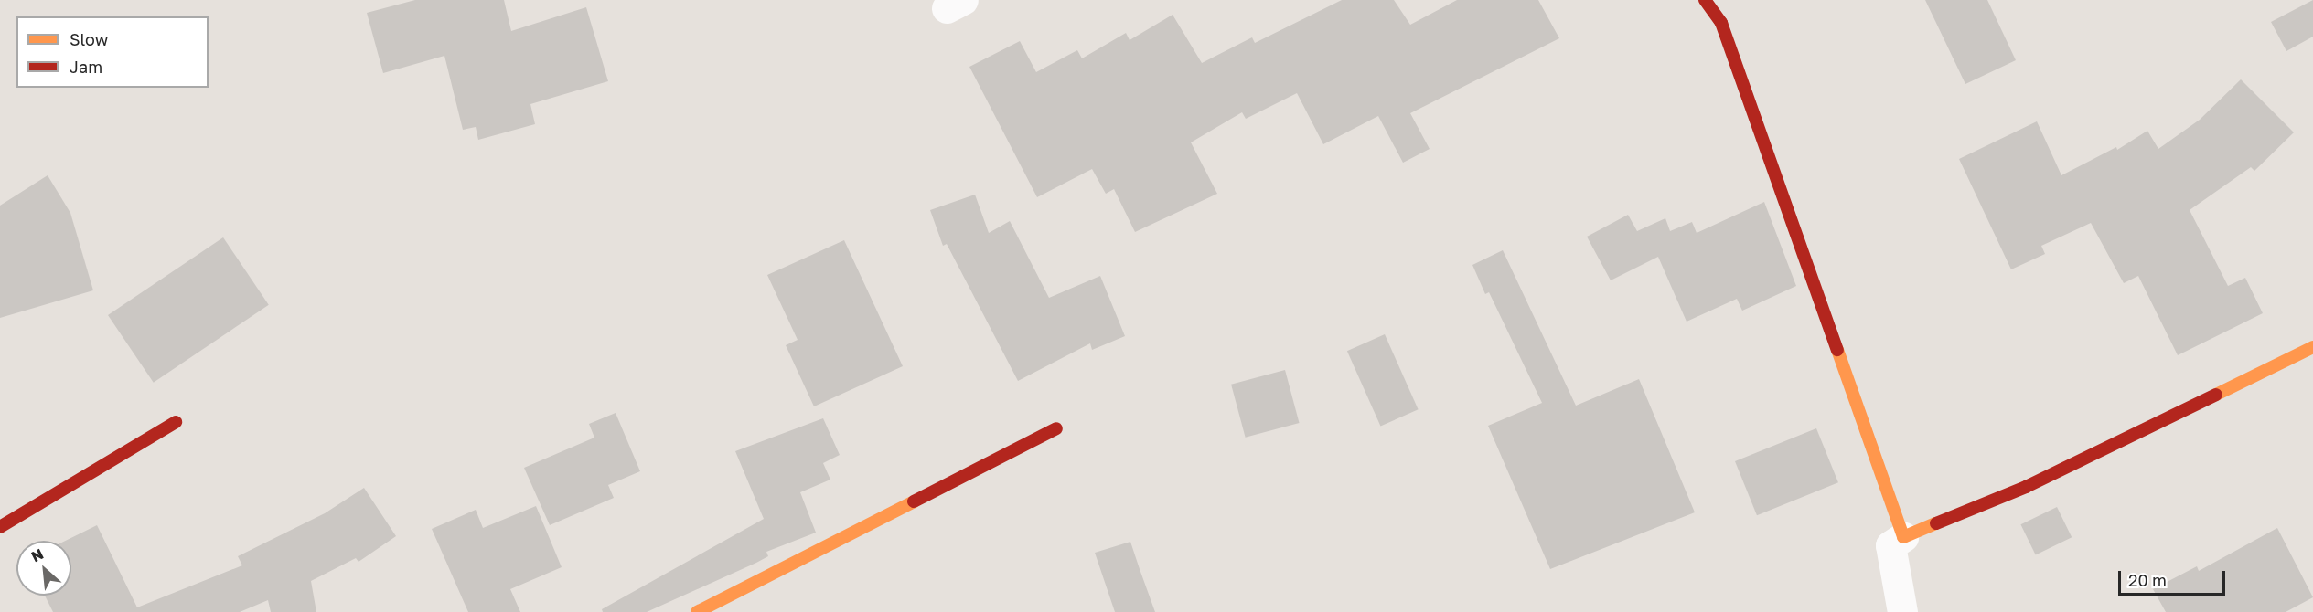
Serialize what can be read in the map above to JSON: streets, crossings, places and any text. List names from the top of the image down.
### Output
{
  "legend": ["Slow", "Jam"],
  "scale_bar": "20 m",
  "north": "top left"
}
